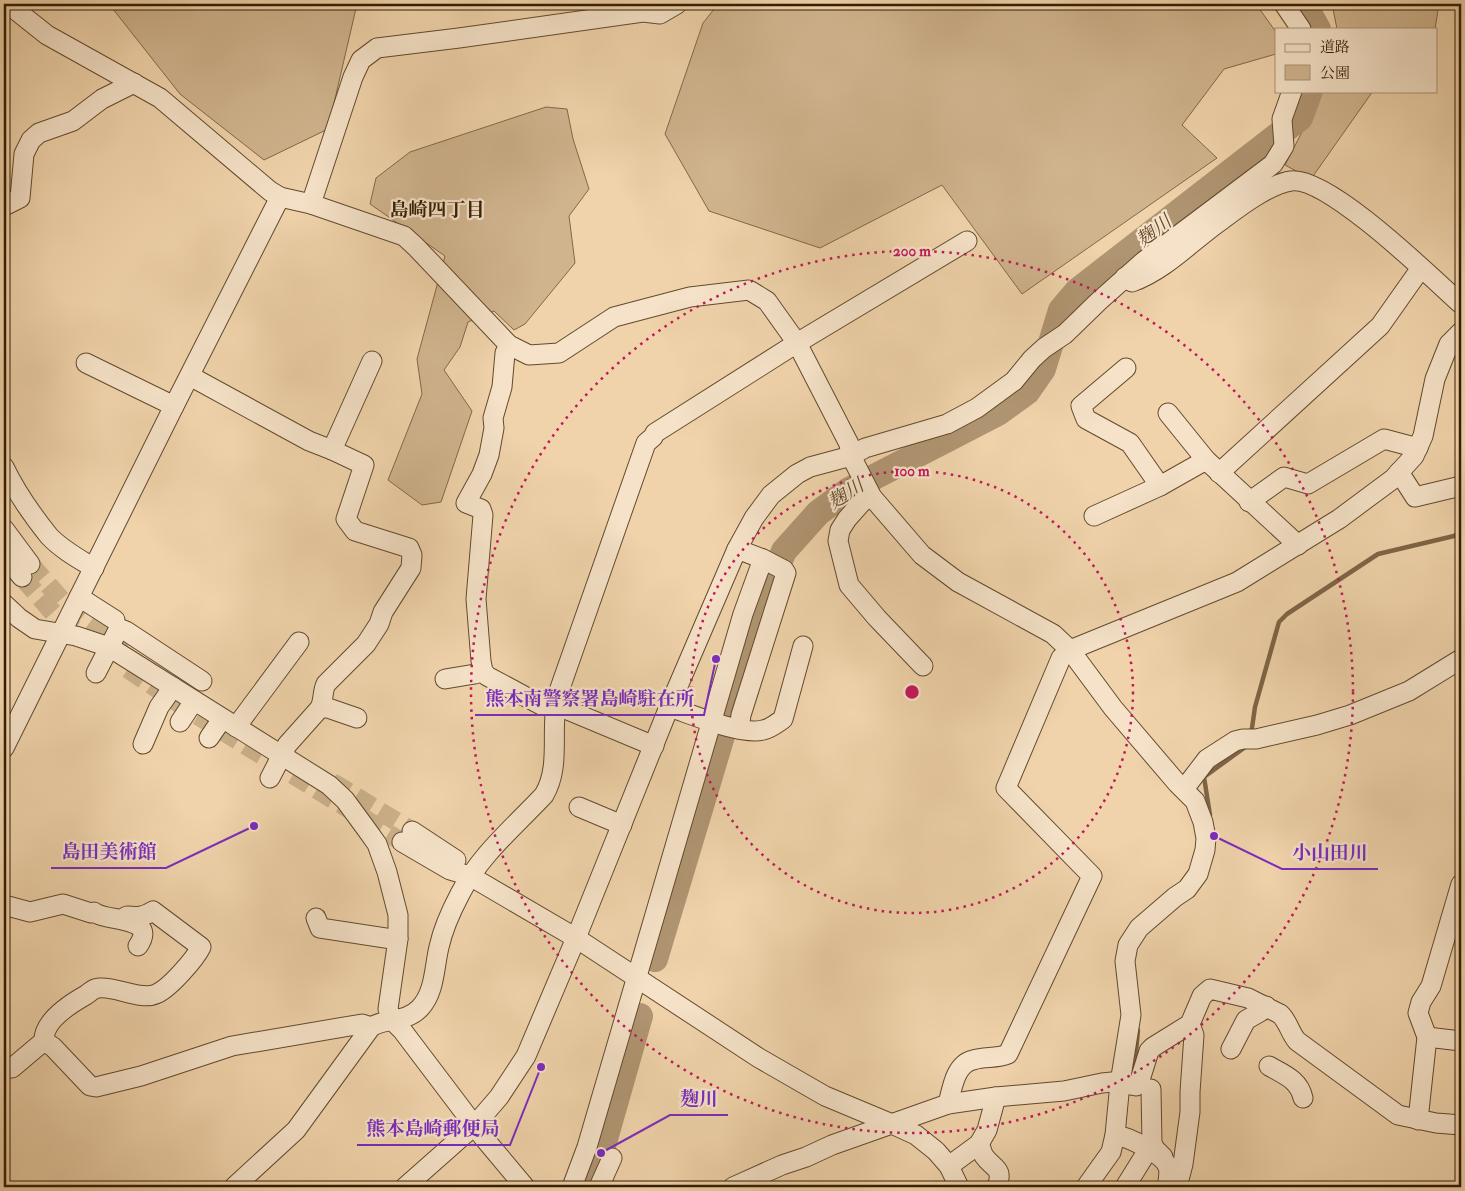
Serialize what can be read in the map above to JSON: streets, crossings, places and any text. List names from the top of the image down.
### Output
{
  "districts": ["島崎四丁目"],
  "water": ["麹川"],
  "places": [
    "熊本南警察署島崎駐在所",
    "島田美術館",
    "小山田川",
    "熊本島崎郵便局",
    "麹川"
  ],
  "legend": ["道路", "公園"],
  "rings": ["200 m", "100 m"]
}
